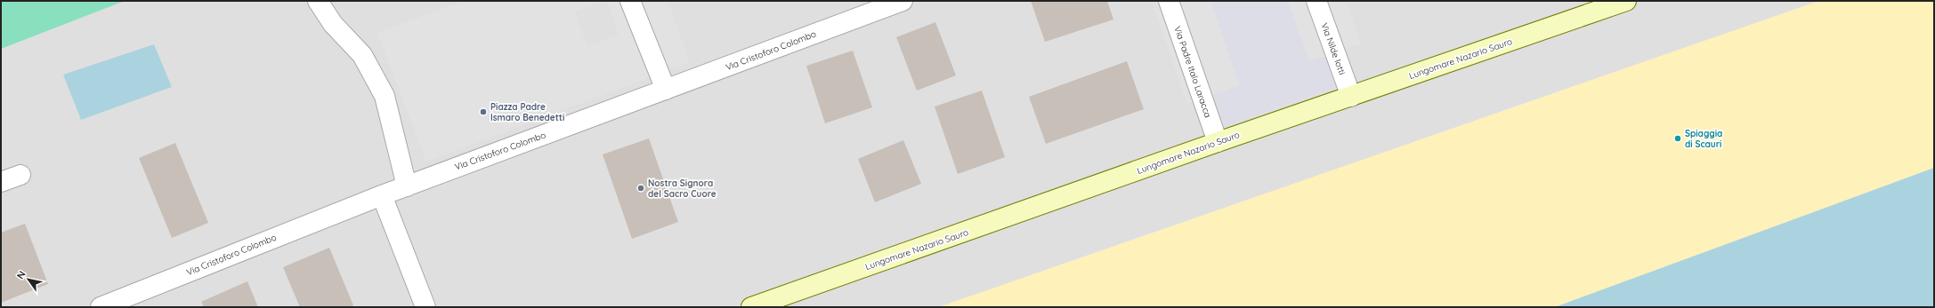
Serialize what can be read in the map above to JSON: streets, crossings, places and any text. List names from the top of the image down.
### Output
{
  "streets": {
    "street": [
      "Via Nilde Iotti",
      "Via Cristoforo Colombo",
      "Lungomare Nazario Sauro",
      "Via Padre Italo Laracca"
    ]
  },
  "crossings": [
    ["Via Nilde Iotti", "Lungomare Nazario Sauro"],
    ["Lungomare Nazario Sauro", "Via Padre Italo Laracca"]
  ],
  "places": ["Piazza Padre Ismaro Benedetti", "Spiaggia di Scauri", "Nostra Signora del Sacro Cuore"],
  "north": "top left"
}
